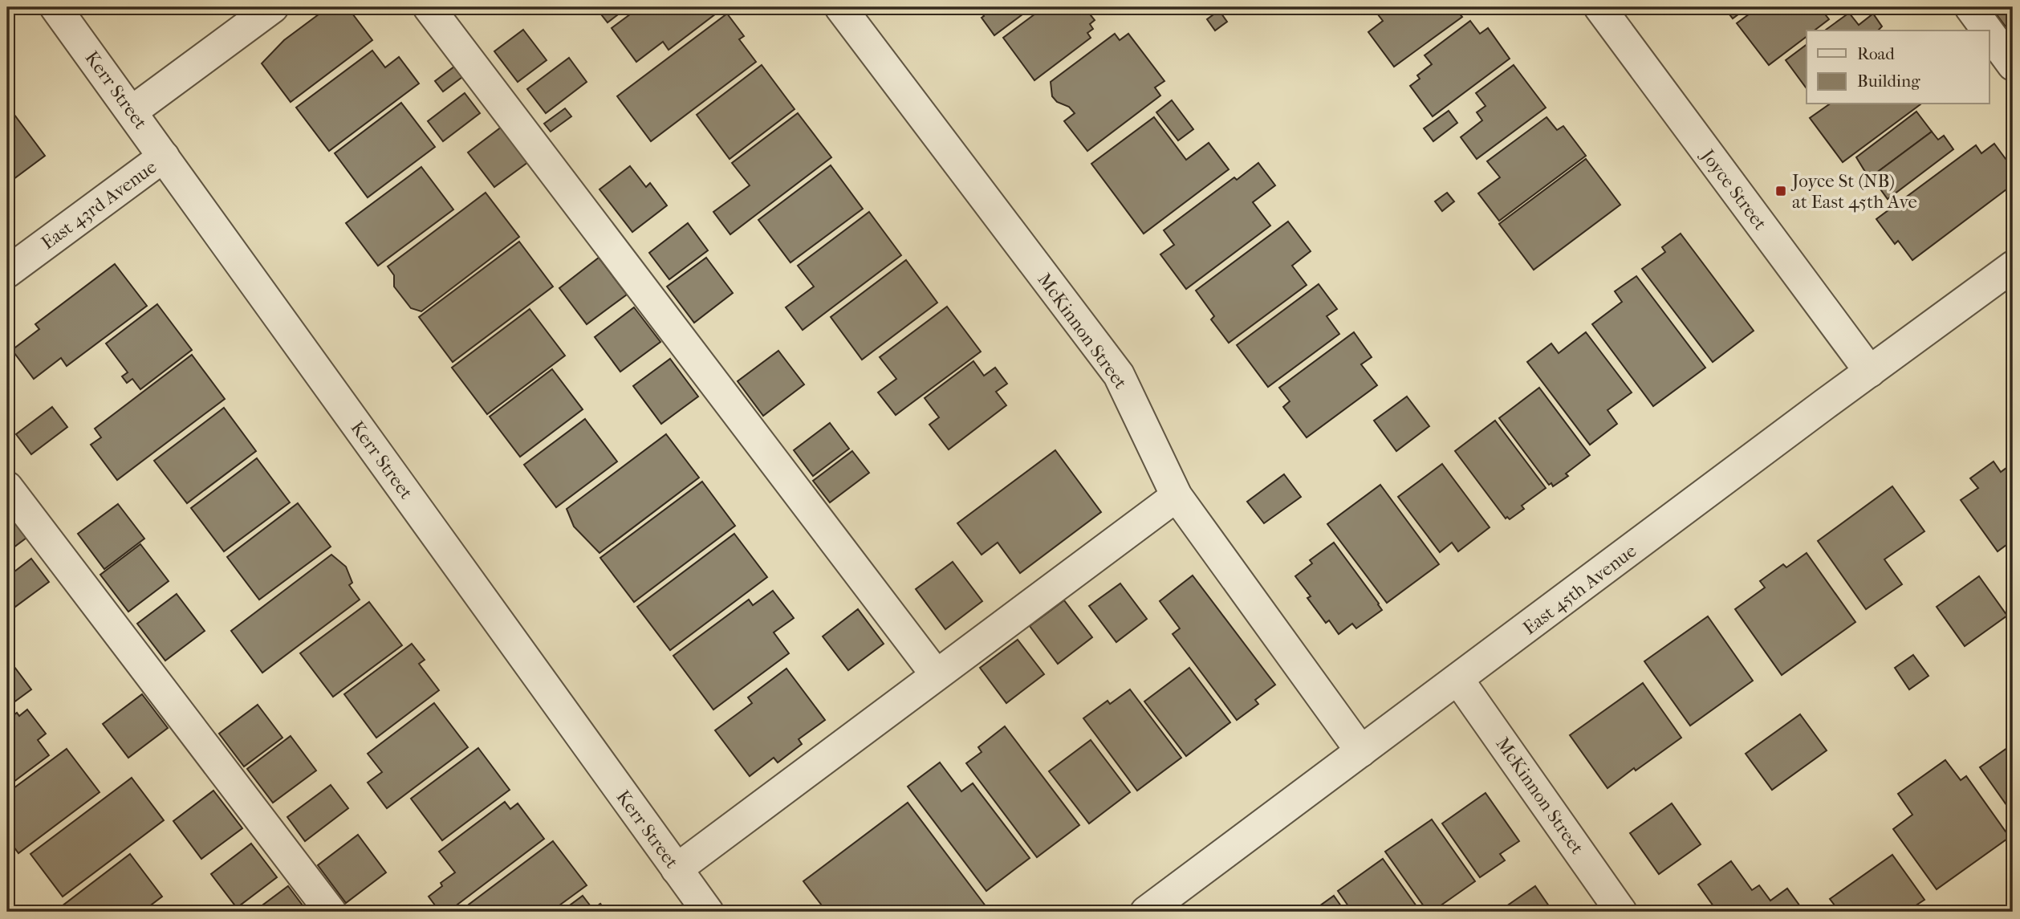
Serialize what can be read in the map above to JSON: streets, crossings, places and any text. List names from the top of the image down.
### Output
{
  "streets": {
    "street": [
      "Kerr Street",
      "Joyce Street",
      "East 43rd Avenue",
      "McKinnon Street",
      "East 45th Avenue"
    ]
  },
  "crossings": [
    ["Kerr Street", "East 43rd Avenue"],
    ["Joyce Street", "East 45th Avenue"],
    ["McKinnon Street", "East 45th Avenue"]
  ],
  "places": {
    "transit": ["Joyce St (NB) at East 45th Ave"]
  },
  "legend": ["Road", "Building"]
}
